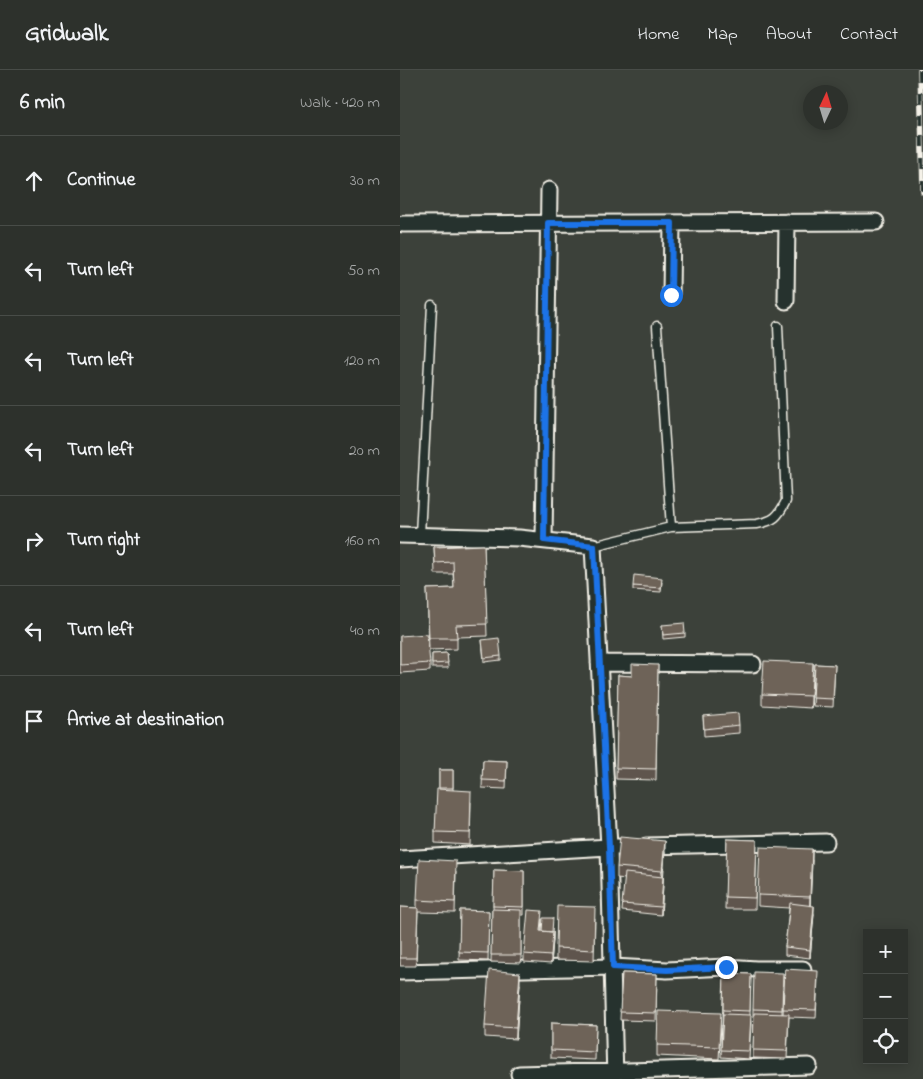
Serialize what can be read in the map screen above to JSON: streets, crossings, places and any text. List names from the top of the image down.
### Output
{
  "north": "top",
  "page": {
    "header": "Gridwalk",
    "nav": [
      "Home",
      "Map",
      "About",
      "Contact"
    ],
    "heading": ["6 min", "Walk · 420 m"],
    "list": [
      ["Continue", "30 m"],
      ["Turn left", "50 m"],
      ["Turn left", "120 m"],
      ["Turn left", "20 m"],
      ["Turn right", "160 m"],
      ["Turn left", "40 m"],
      "Arrive at destination"
    ],
    "map_buttons": ["+", "−"]
  }
}
